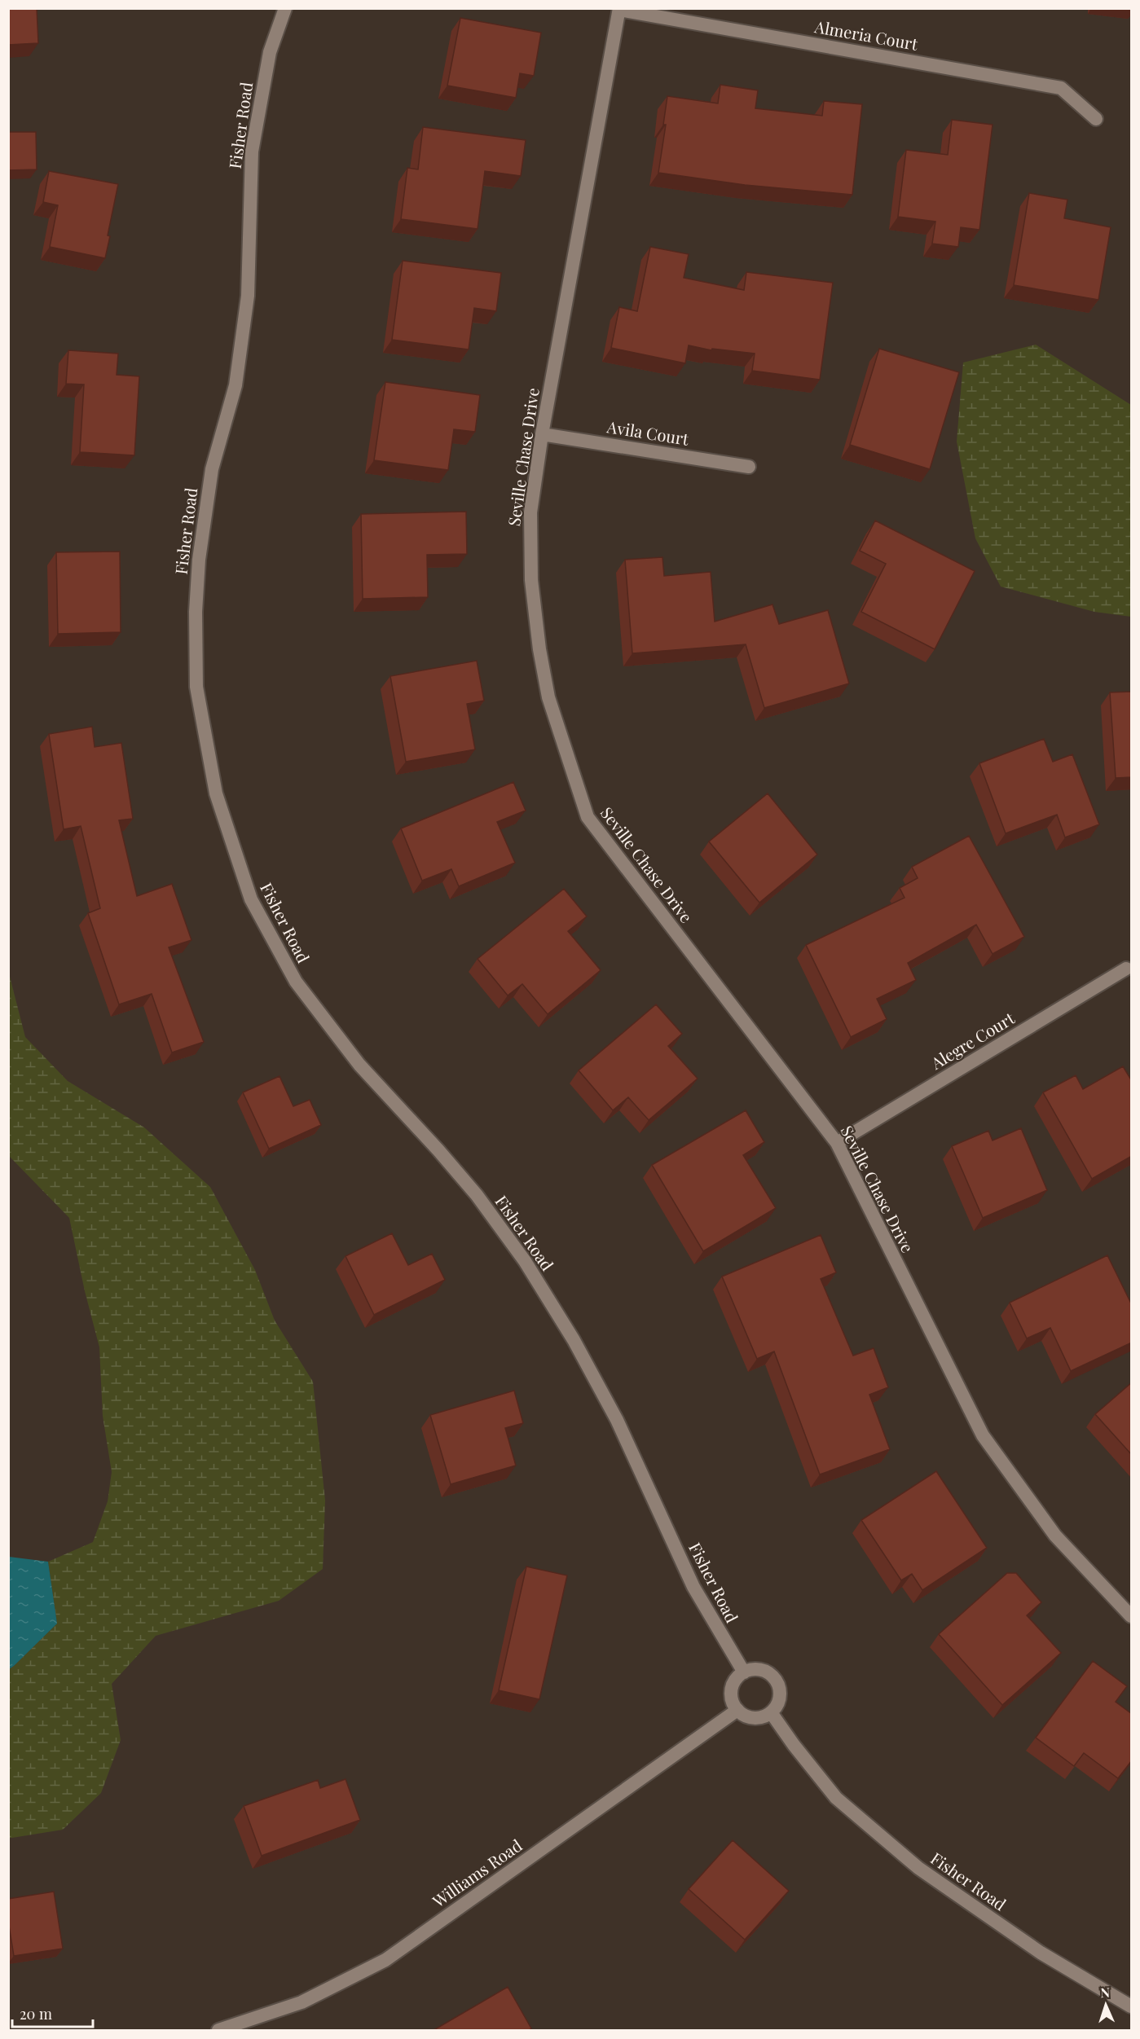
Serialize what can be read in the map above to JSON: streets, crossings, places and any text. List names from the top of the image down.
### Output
{
  "streets": {
    "street": [
      "Almeria Court",
      "Fisher Road",
      "Avila Court",
      "Seville Chase Drive",
      "Alegre Court",
      "Williams Road"
    ]
  },
  "crossings": [
    ["Almeria Court", "Seville Chase Drive"],
    ["Fisher Road", "Williams Road"],
    ["Avila Court", "Seville Chase Drive"],
    ["Seville Chase Drive", "Alegre Court"]
  ],
  "scale_bar": "20 m",
  "north": "top"
}
